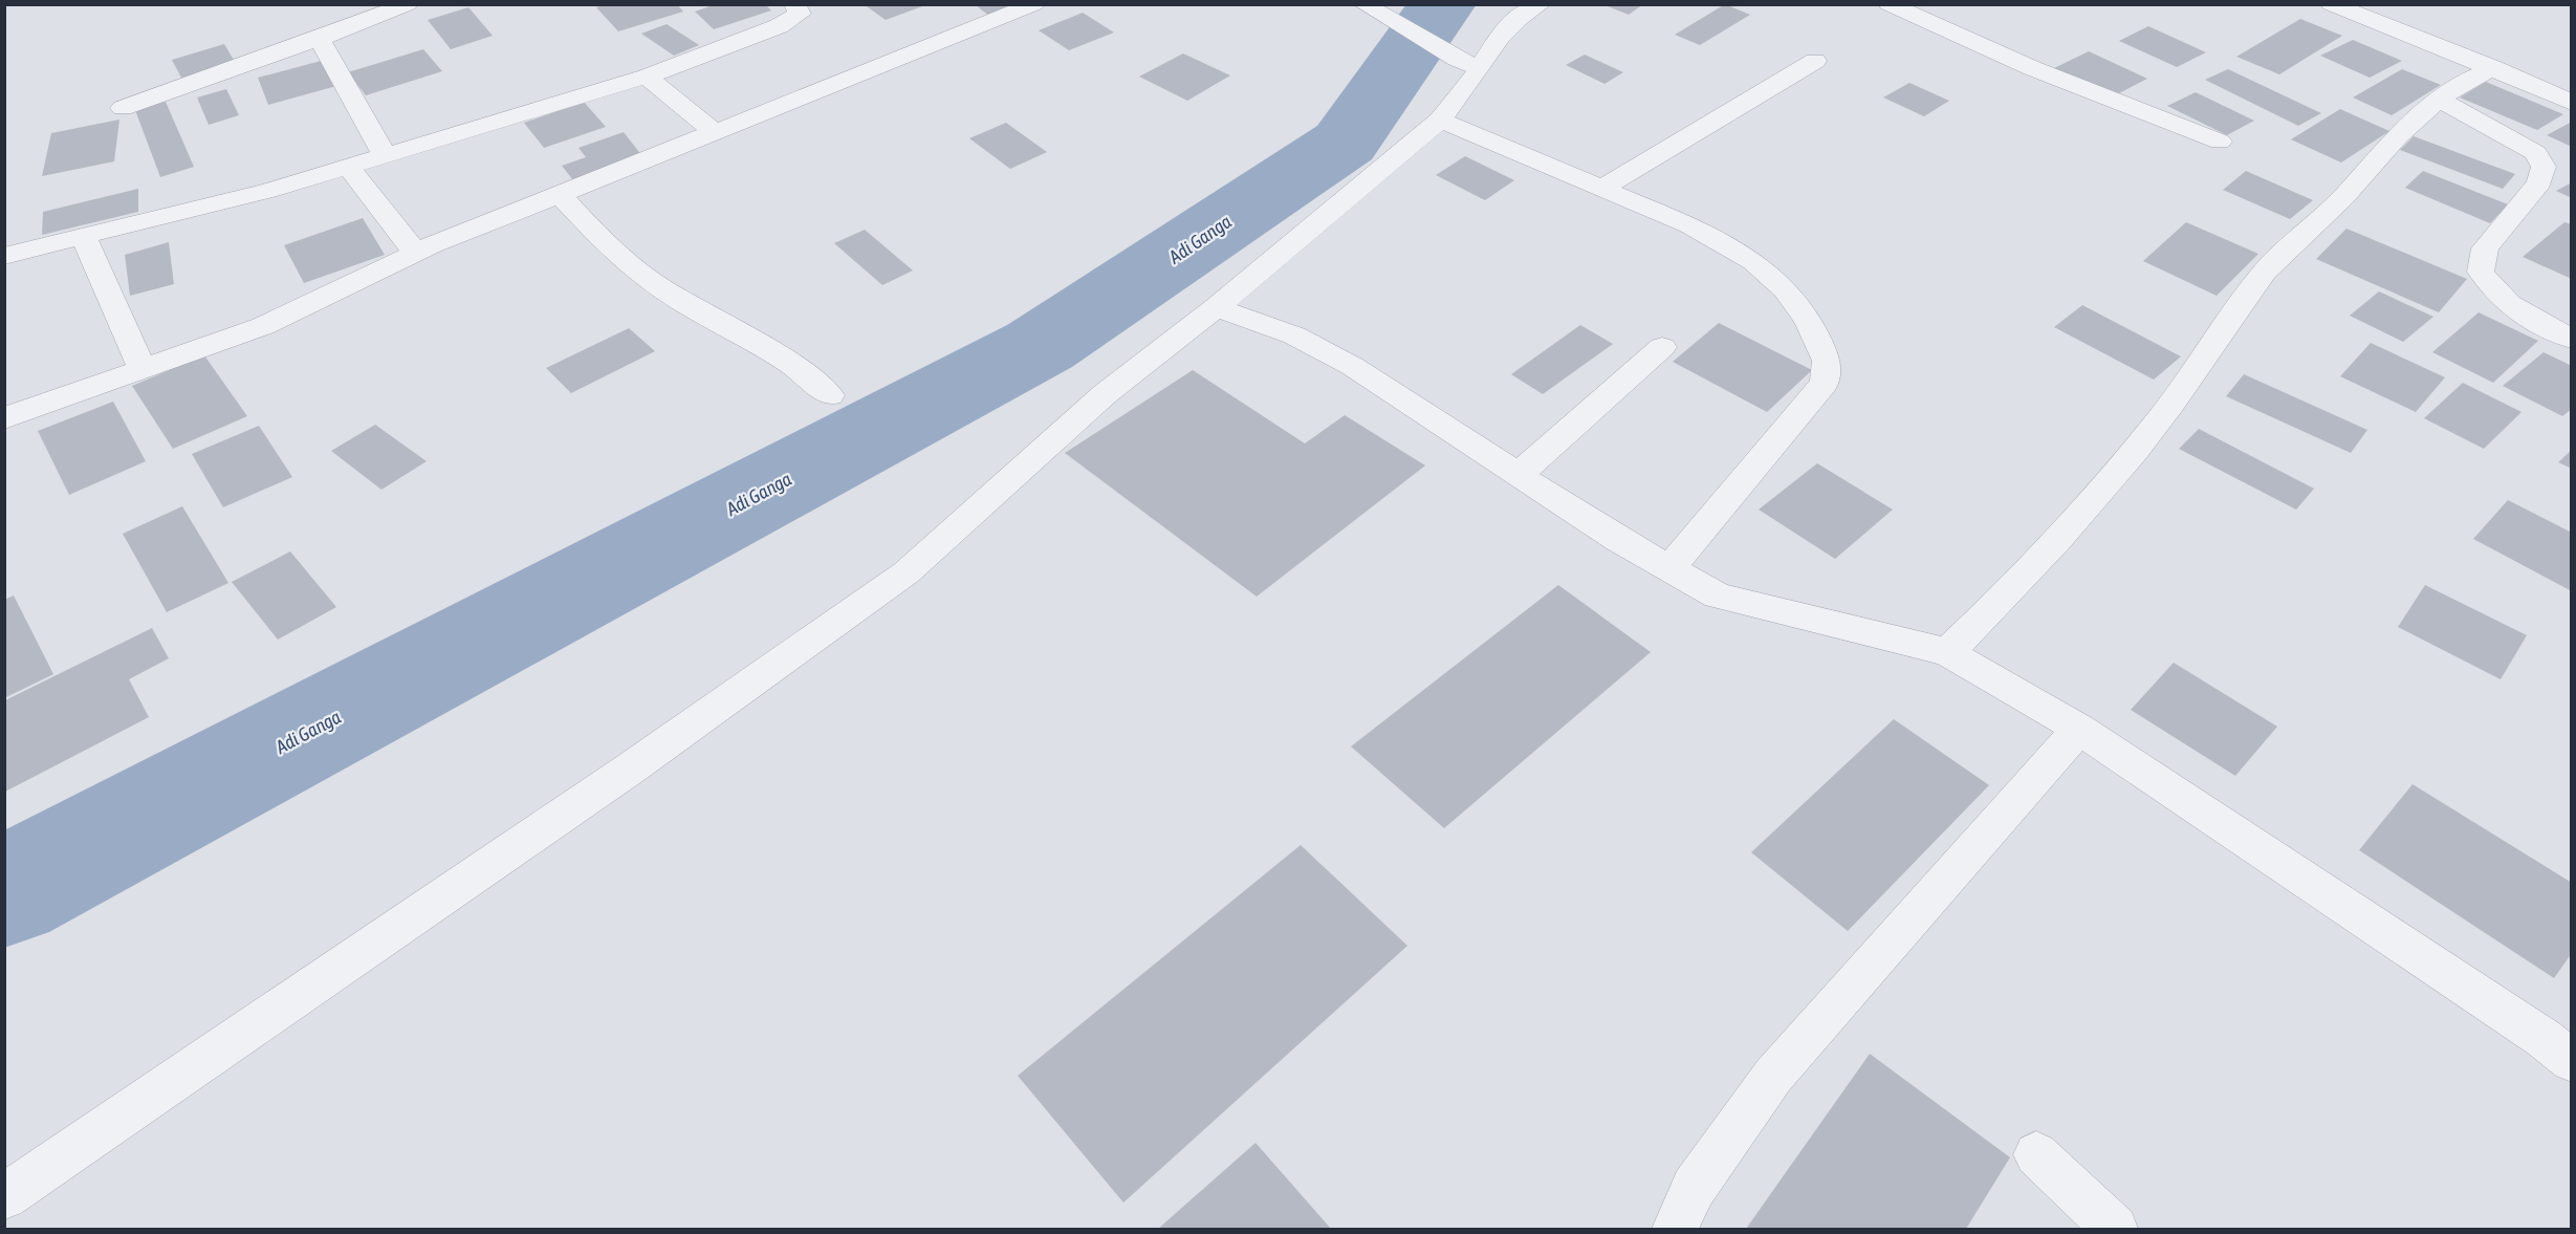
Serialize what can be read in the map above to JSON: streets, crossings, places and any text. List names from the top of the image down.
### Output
{
  "water": ["Adi Ganga"]
}
